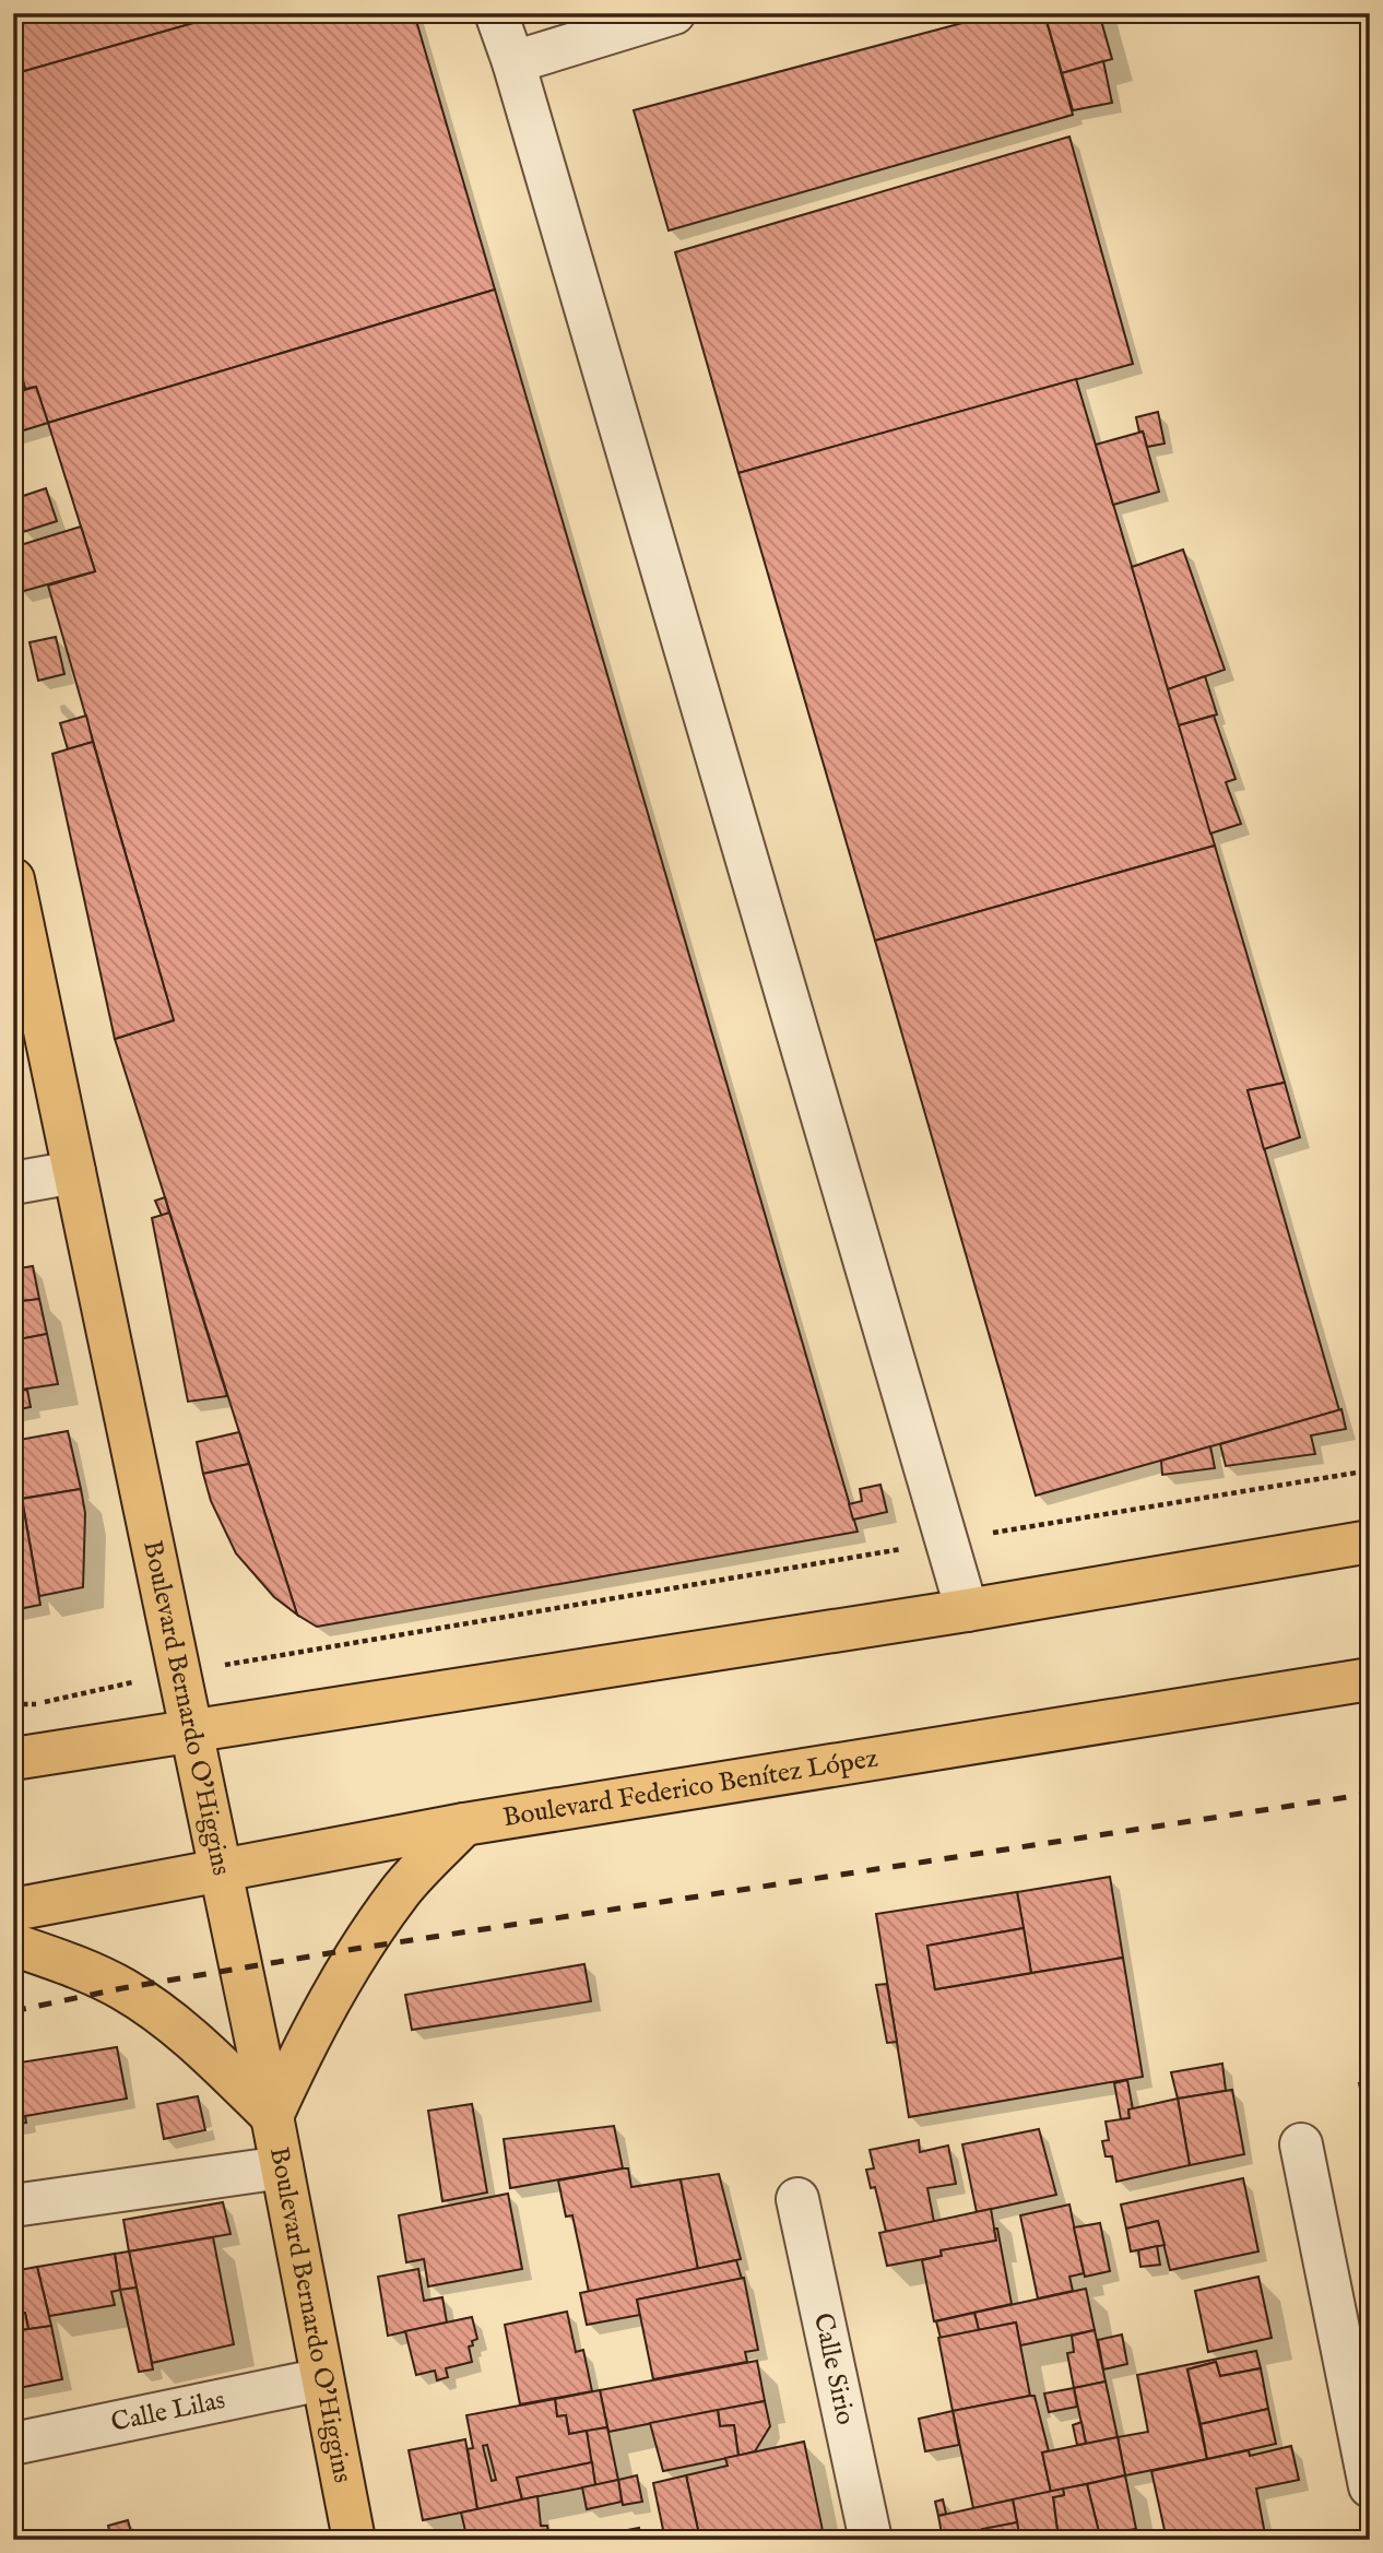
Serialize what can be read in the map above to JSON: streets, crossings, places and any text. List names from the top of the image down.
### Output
{
  "streets": {
    "main road": ["Boulevard Bernardo O'Higgins", "Boulevard Federico Benítez López"],
    "street": ["Calle Sirio", "Calle Lilas"]
  },
  "crossings": [
    ["Boulevard Bernardo O'Higgins", "Boulevard Federico Benítez López"],
    ["Boulevard Bernardo O'Higgins", "Calle Lilas"]
  ]
}
